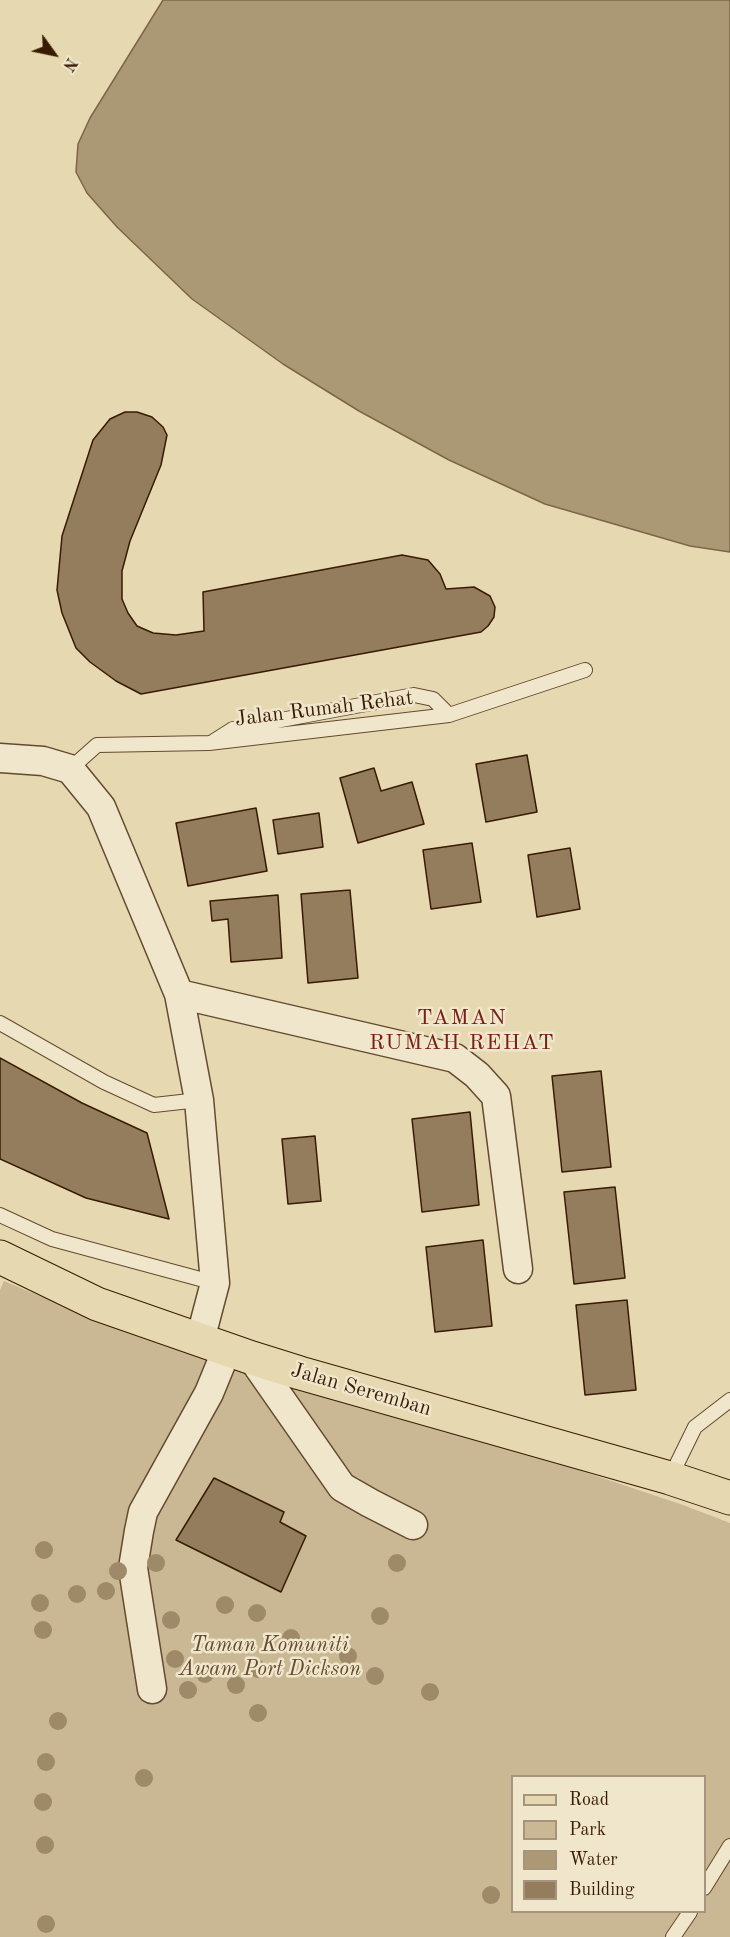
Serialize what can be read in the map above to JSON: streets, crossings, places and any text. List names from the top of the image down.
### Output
{
  "streets": {
    "main road": ["Jalan Seremban"],
    "lane": ["Jalan Rumah Rehat"]
  },
  "districts": ["TAMAN RUMAH REHAT"],
  "parks": ["Taman Komuniti Awam Port Dickson"],
  "legend": [
    "Road",
    "Park",
    "Water",
    "Building"
  ],
  "north": "bottom right"
}
